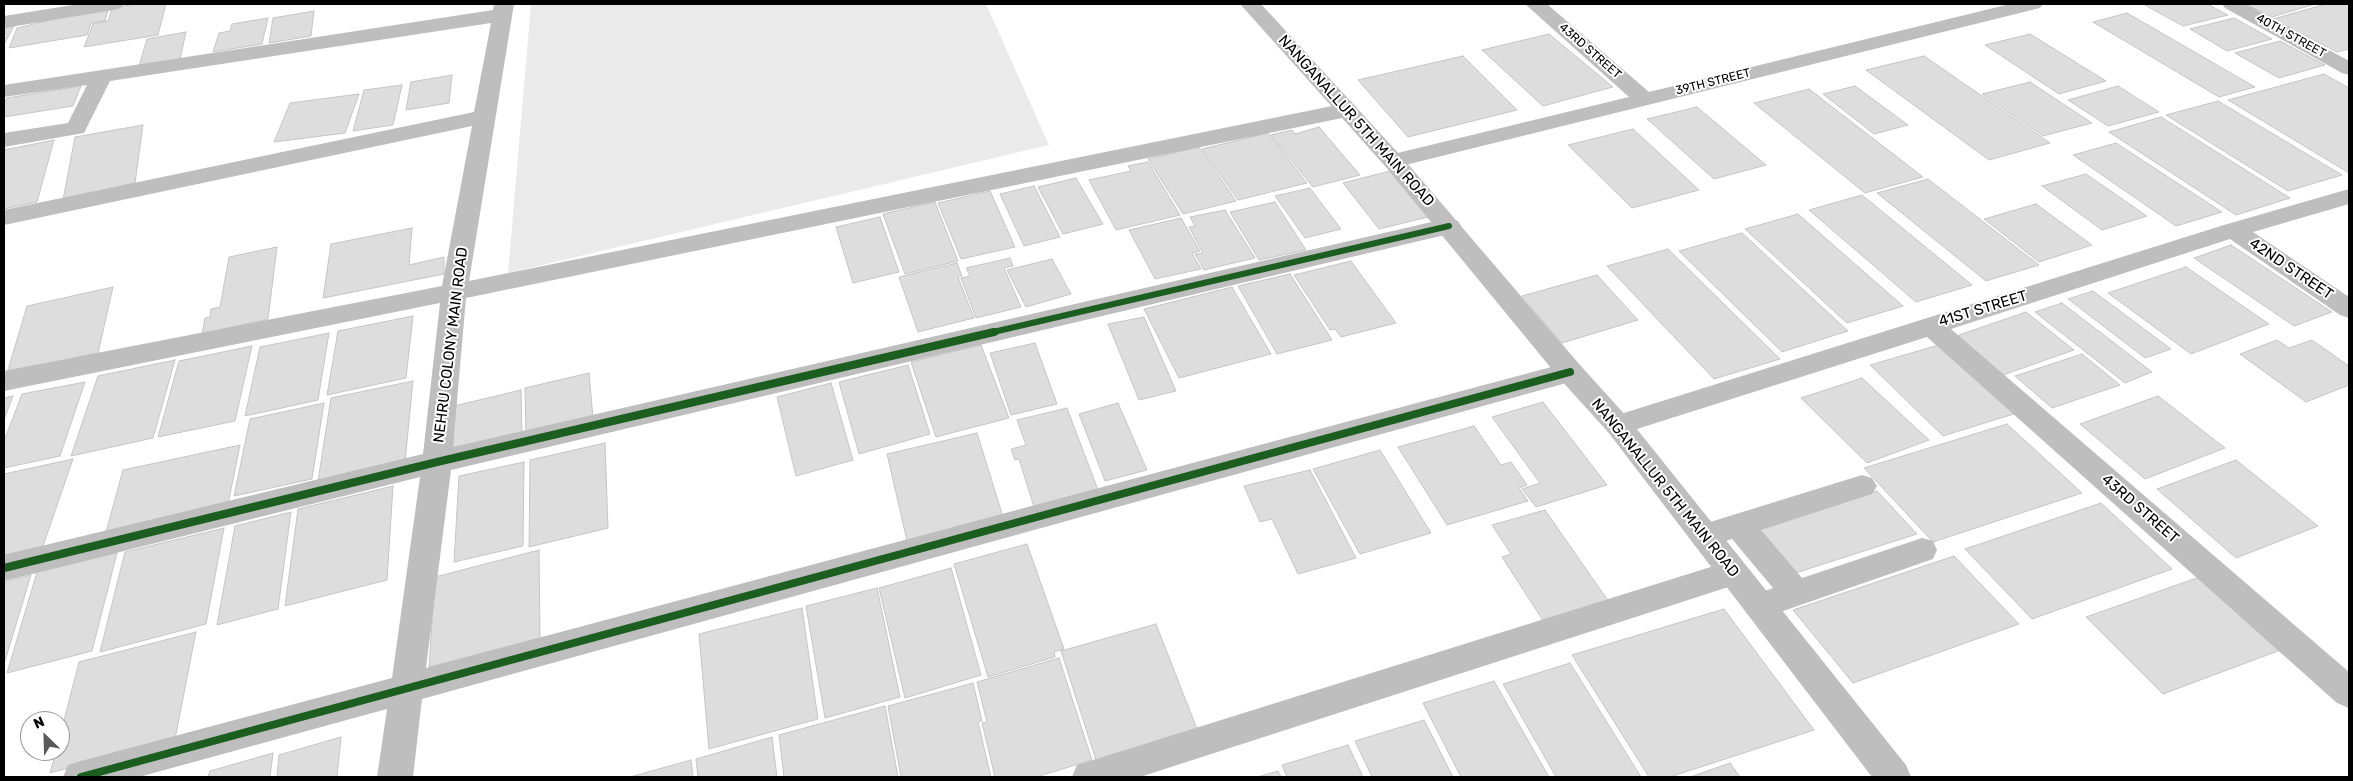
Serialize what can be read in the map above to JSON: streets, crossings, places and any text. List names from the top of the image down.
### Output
{
  "streets": {
    "street": [
      "40TH STREET",
      "43RD STREET",
      "39TH STREET",
      "NANGANALLUR 5TH MAIN ROAD",
      "42ND STREET",
      "41ST STREET",
      "NEHRU COLONY MAIN ROAD"
    ]
  },
  "crossings": [
    ["43RD STREET", "39TH STREET"],
    ["43RD STREET", "41ST STREET"],
    ["39TH STREET", "NANGANALLUR 5TH MAIN ROAD"],
    ["NANGANALLUR 5TH MAIN ROAD", "41ST STREET"],
    ["42ND STREET", "41ST STREET"]
  ],
  "north": "top left"
}
